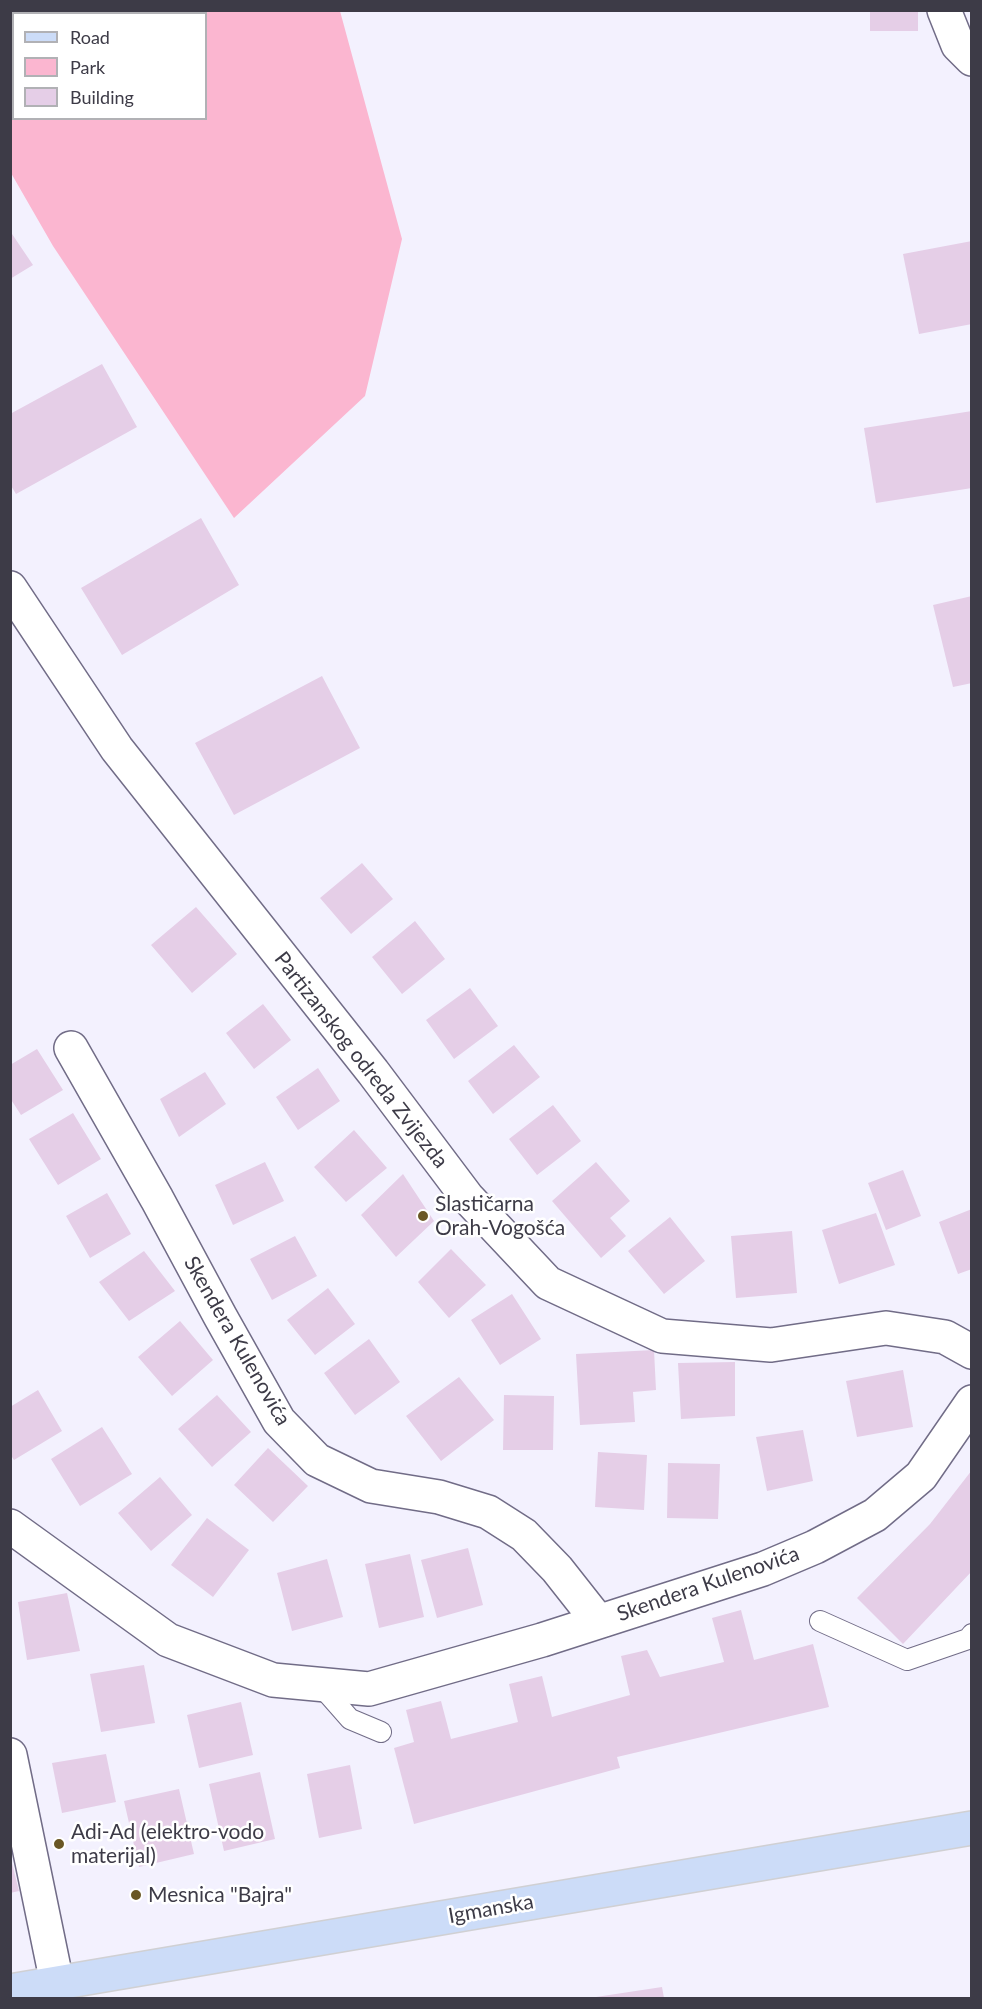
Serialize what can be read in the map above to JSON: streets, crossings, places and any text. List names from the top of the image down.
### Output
{
  "streets": {
    "main road": ["Igmanska"],
    "street": ["Partizanskog odreda Zvijezda", "Skendera Kulenovića"]
  },
  "places": ["Slastičarna Orah-Vogošća", "Adi-Ad (elektro-vodo materijal)", "Mesnica \"Bajra\""],
  "legend": ["Road", "Park", "Building"]
}
